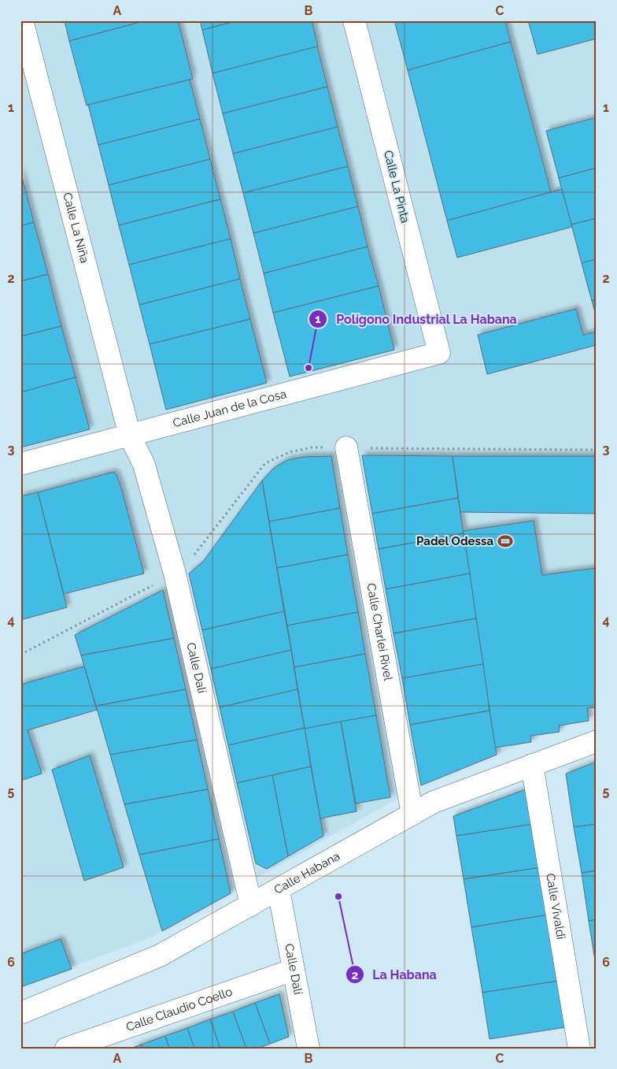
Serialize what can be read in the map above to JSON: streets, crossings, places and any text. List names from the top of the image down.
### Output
{
  "streets": {
    "street": [
      "Calle La Pinta",
      "Calle La Niña",
      "Calle Juan de la Cosa",
      "Calle Charlei Rivel",
      "Calle Dalí",
      "Calle Habana",
      "Calle Vivaldi",
      "Calle Claudio Coello"
    ]
  },
  "crossings": [
    ["Calle La Pinta", "Calle Juan de la Cosa"],
    ["Calle La Niña", "Calle Juan de la Cosa"],
    ["Calle La Niña", "Calle Dalí"],
    ["Calle Juan de la Cosa", "Calle Dalí"],
    ["Calle Charlei Rivel", "Calle Habana"],
    ["Calle Dalí", "Calle Habana"],
    ["Calle Dalí", "Calle Claudio Coello"],
    ["Calle Habana", "Calle Vivaldi"]
  ],
  "places": {
    "other": ["Polígono Industrial La Habana", "La Habana"],
    "sports": ["Padel Odessa"]
  },
  "grid": {
    "columns": ["A", "B", "C"],
    "rows": [
      "1",
      "2",
      "3",
      "4",
      "5",
      "6"
    ]
  }
}
